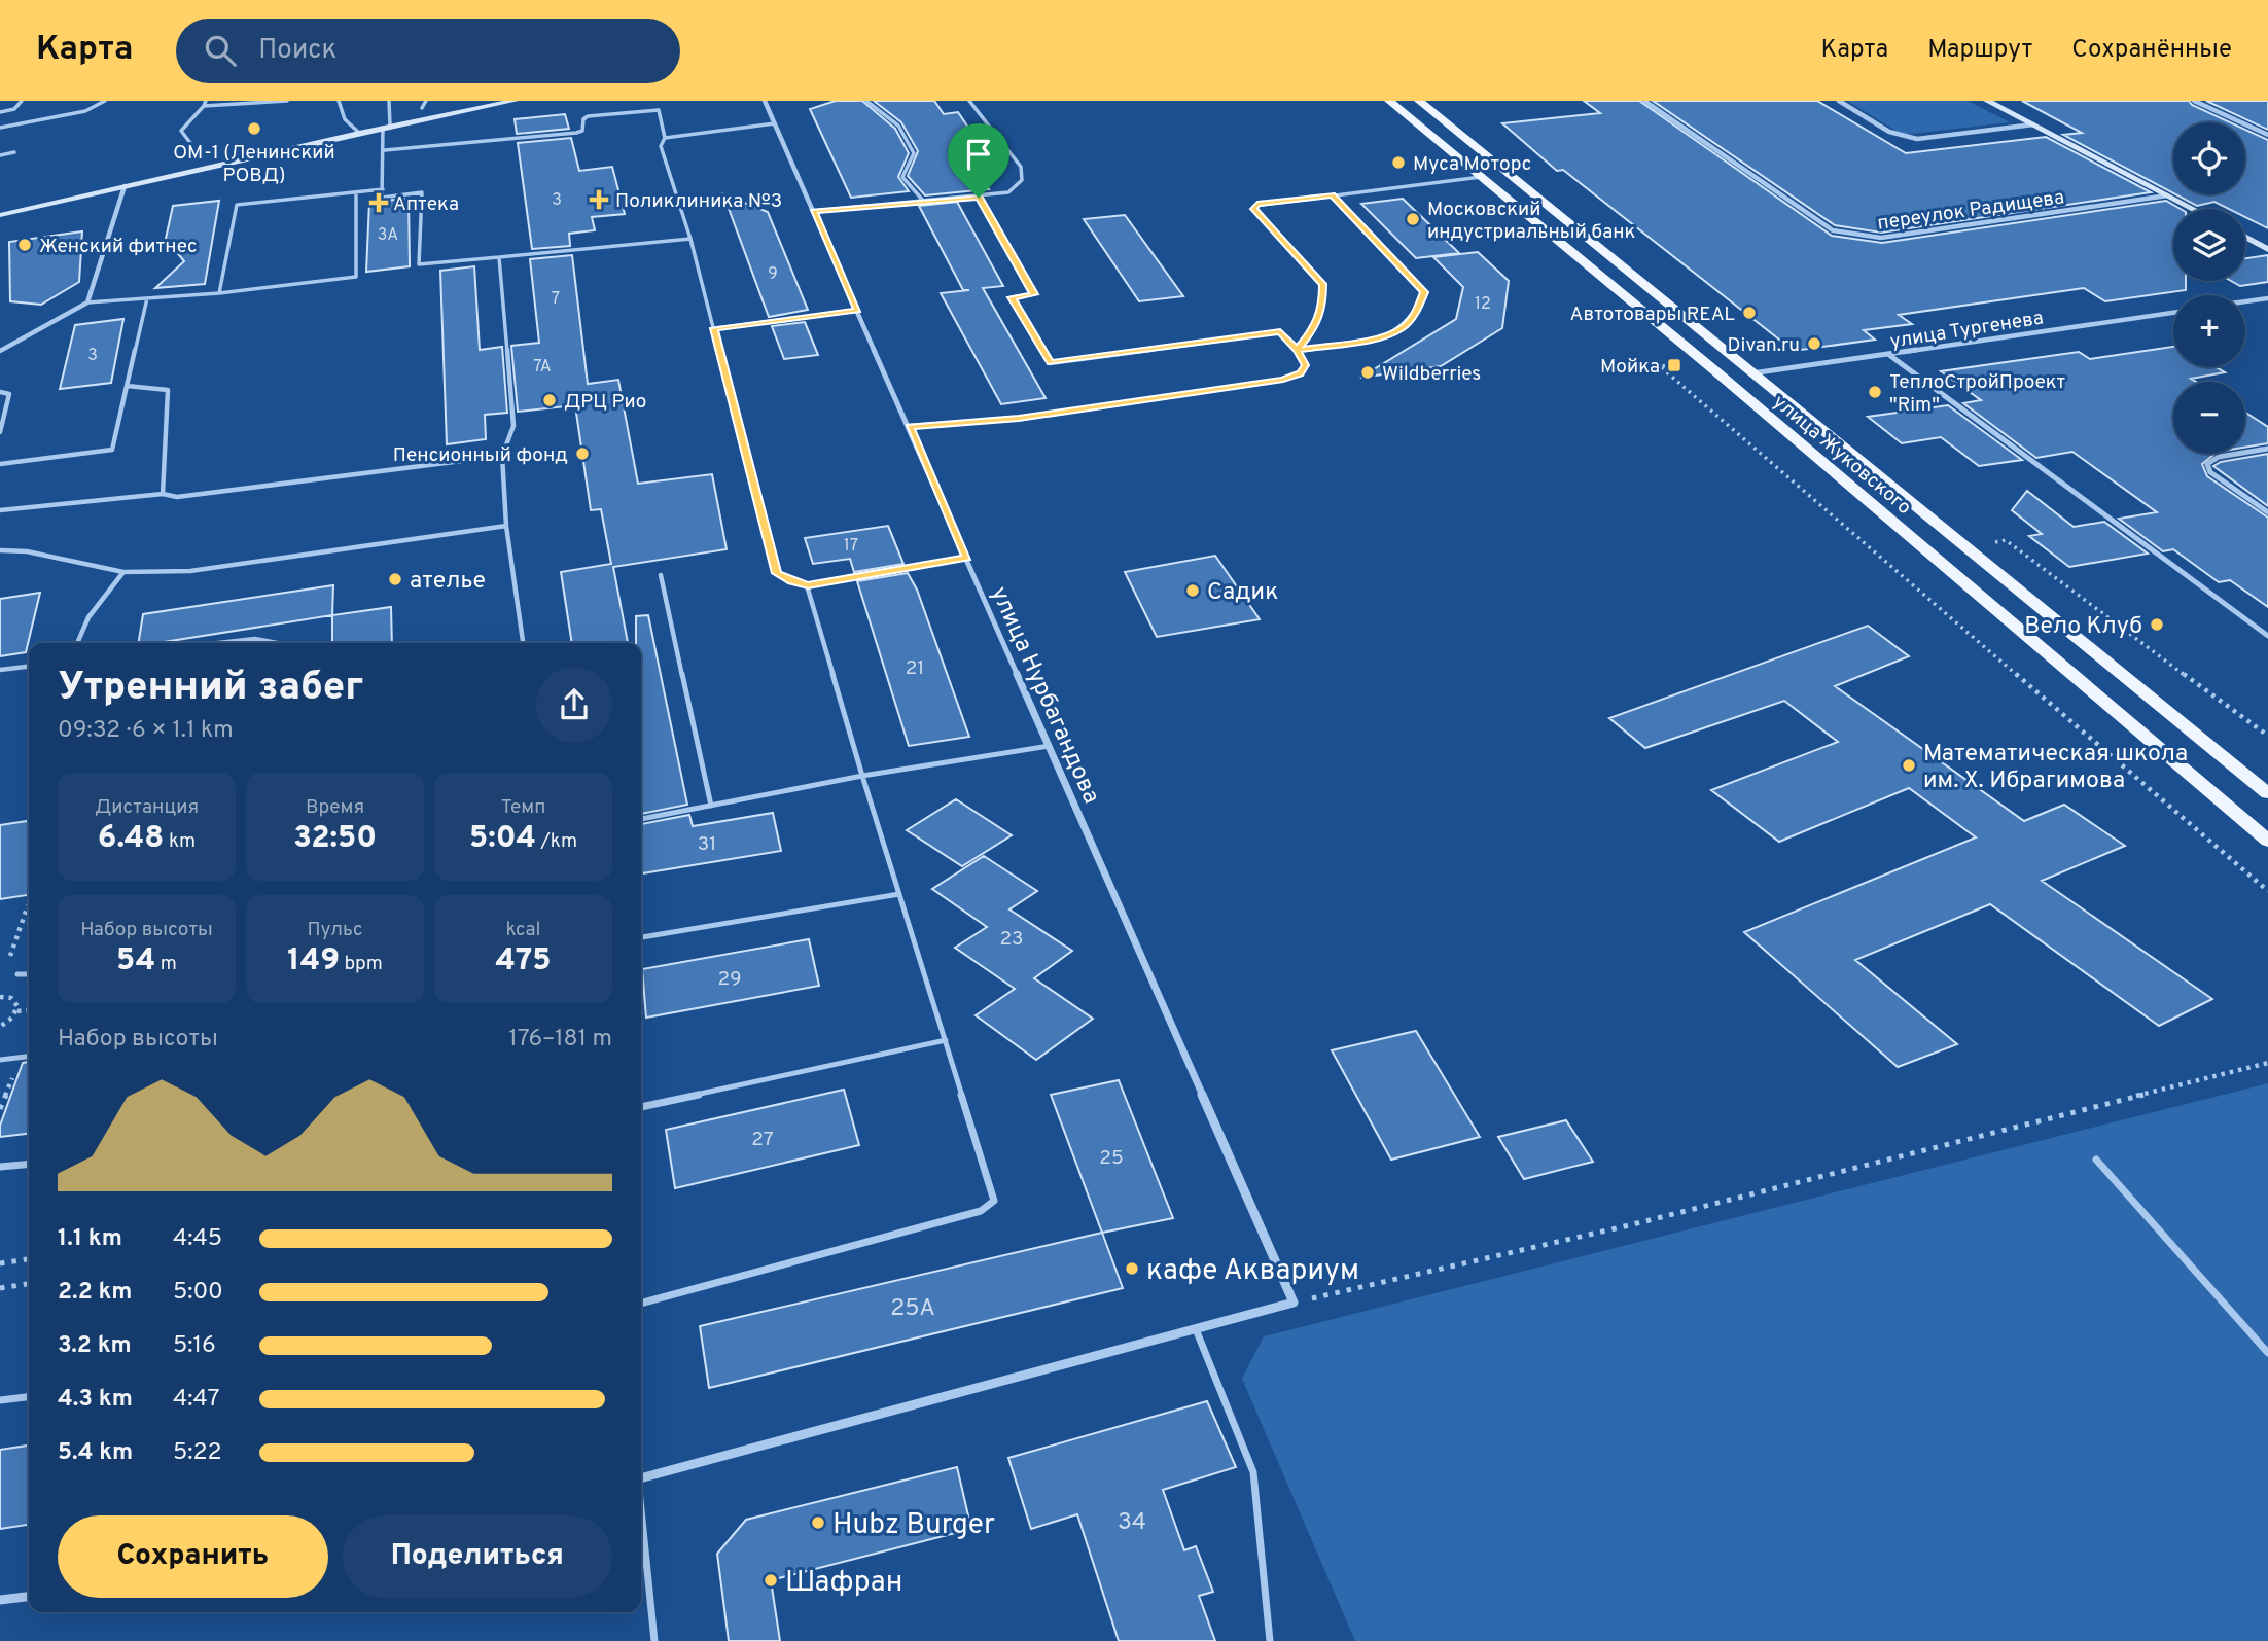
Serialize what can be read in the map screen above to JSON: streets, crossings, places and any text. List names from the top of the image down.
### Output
{
  "streets": {
    "main road": ["улица Жуковского"],
    "street": ["переулок Радищева", "улица Тургенева", "улица Нурбагандова"]
  },
  "places": {
    "other": [
      "ОМ-1 (Ленинский РОВД)",
      "Муса Моторс",
      "Московский индустриальный банк",
      "Женский фитнес",
      "Автотовары REAL",
      "Divan.ru",
      "Wildberries",
      "ТеплоСтройПроект \"Rim\"",
      "ДРЦ Рио",
      "Пенсионный фонд",
      "ателье",
      "Садик",
      "Вело Клуб",
      "Математическая школа им. Х. Ибрагимова",
      "кафе Аквариум",
      "Hubz Burger",
      "Шафран"
    ],
    "health": ["Поликлиника №3", "Аптека"],
    "transit": ["Мойка"]
  },
  "house_numbers": [
    "3",
    "3А",
    "9",
    "7",
    "12",
    "3",
    "7А",
    "17",
    "21",
    "31",
    "23",
    "29",
    "27",
    "25",
    "25А",
    "34"
  ],
  "page": {
    "header": "Карта",
    "search": "Поиск",
    "nav": ["Карта", "Маршрут", "Сохранённые"],
    "map_buttons": ["+", "−"],
    "heading": ["Утренний забег", "09:32 · 6 × 1.1 km"],
    "stats": [
      ["Дистанция", "6.48 km"],
      ["Время", "32:50"],
      ["Темп", "5:04 /km"],
      ["Набор высоты", "54 m"],
      ["Пульс", "149 bpm"],
      ["kcal", "475"]
    ],
    "chart": ["Набор высоты", "176–181 m"],
    "list": [
      {
        "name": "1.1 km",
        "note": "4:45"
      },
      {
        "name": "2.2 km",
        "note": "5:00"
      },
      {
        "name": "3.2 km",
        "note": "5:16"
      },
      {
        "name": "4.3 km",
        "note": "4:47"
      },
      {
        "name": "5.4 km",
        "note": "5:22"
      }
    ],
    "buttons": ["Сохранить", "Поделиться"]
  }
}
